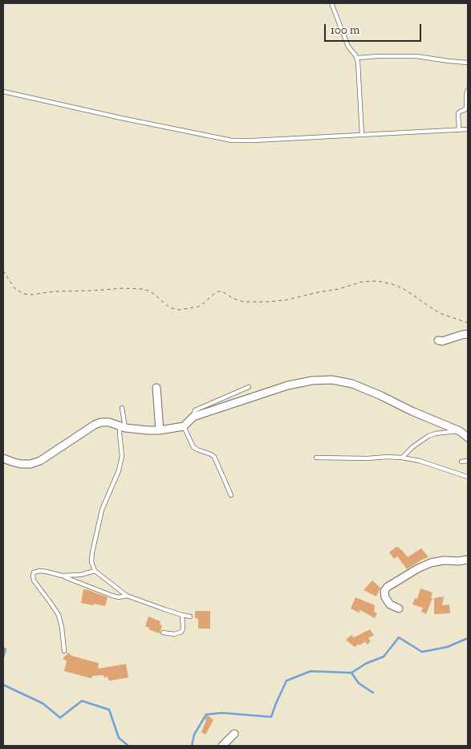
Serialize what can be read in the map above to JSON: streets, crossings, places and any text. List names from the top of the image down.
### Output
{
  "scale_bar": "100 m"
}
